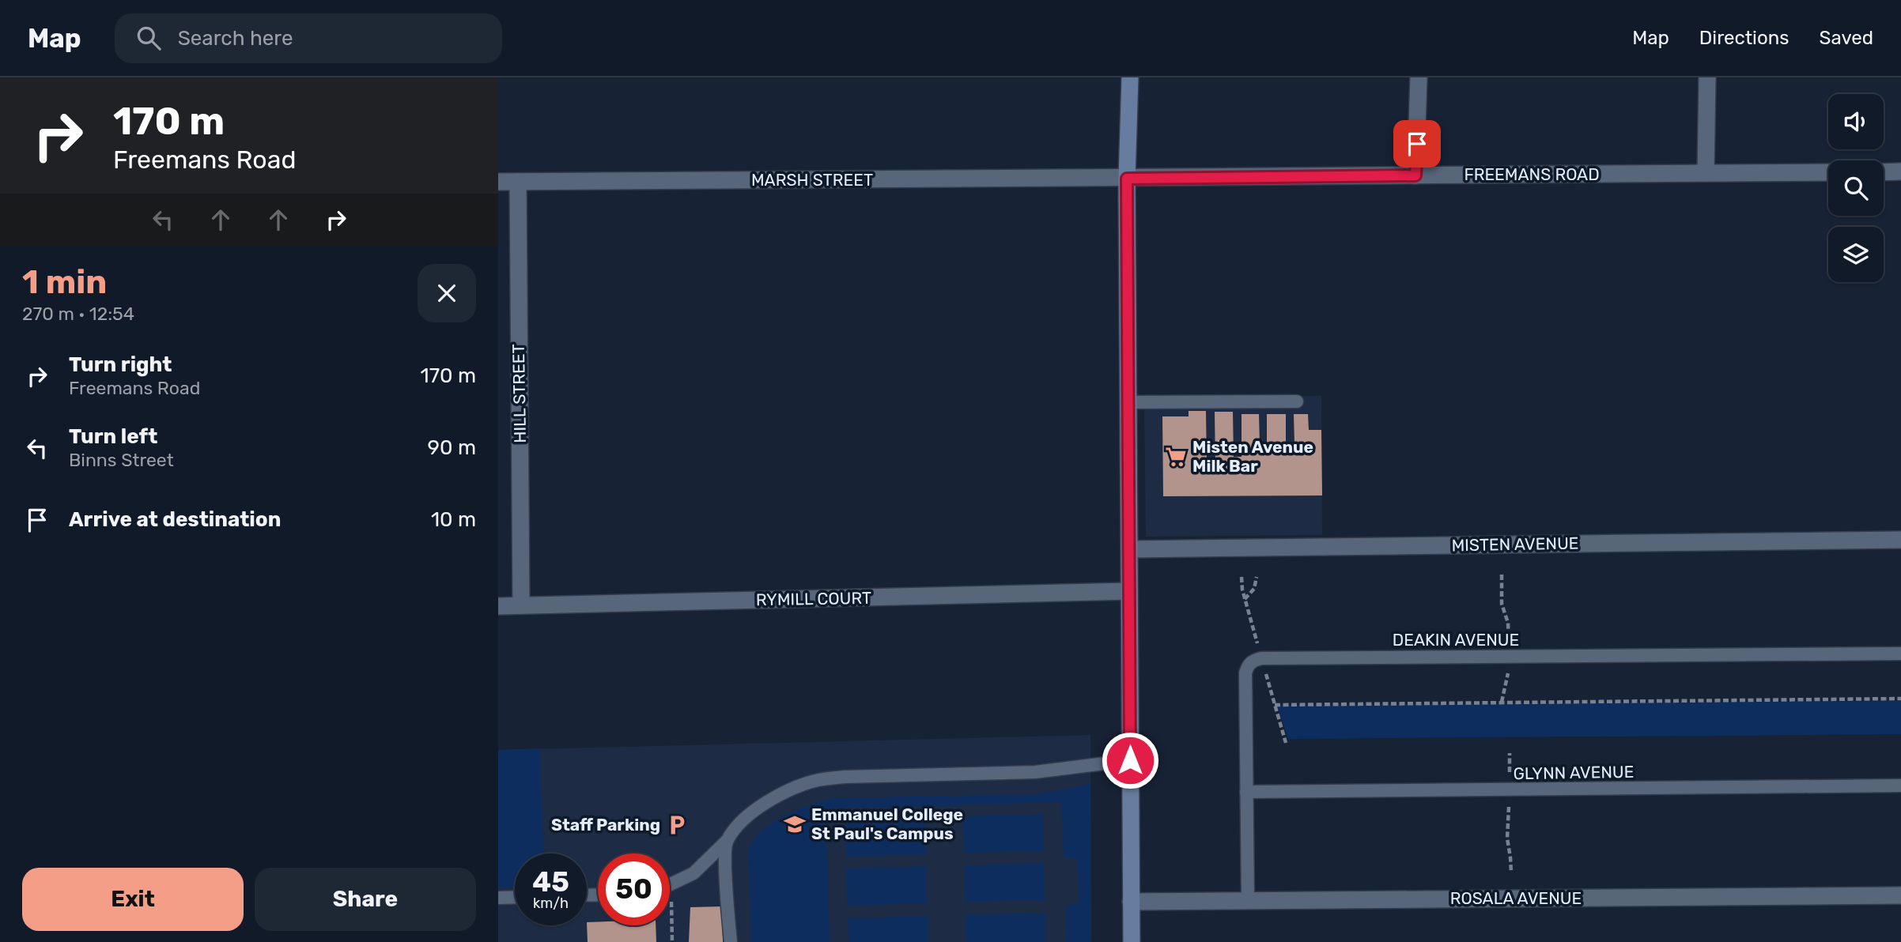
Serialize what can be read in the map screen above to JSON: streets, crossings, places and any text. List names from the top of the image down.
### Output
{
  "streets": {
    "street": [
      "FREEMANS ROAD",
      "MARSH STREET",
      "HILL STREET",
      "MISTEN AVENUE",
      "RYMILL COURT",
      "ROSALA AVENUE"
    ],
    "lane": ["DEAKIN AVENUE", "GLYNN AVENUE"]
  },
  "crossings": [
    ["FREEMANS ROAD", "MARSH STREET"],
    ["MARSH STREET", "HILL STREET"],
    ["HILL STREET", "RYMILL COURT"],
    ["DEAKIN AVENUE", "GLYNN AVENUE"],
    ["DEAKIN AVENUE", "ROSALA AVENUE"]
  ],
  "places": {
    "supermarket": ["Misten Avenue Milk Bar"],
    "school or university": ["Emmanuel College St Paul's Campus"],
    "parking": ["Staff Parking"]
  },
  "page": {
    "header": "Map",
    "search": "Search here",
    "nav": ["Map", "Directions", "Saved"],
    "turn": ["170 m", "Freemans Road"],
    "heading": ["1 min", "270 m · 12:54"],
    "list": [
      {
        "name": "Turn right",
        "note": "Freemans Road",
        "value": "170 m"
      },
      {
        "name": "Turn left",
        "note": "Binns Street",
        "value": "90 m"
      },
      {
        "name": "Arrive at destination",
        "value": "10 m"
      }
    ],
    "speed": "45 km/h",
    "limit": "50",
    "buttons": ["Exit", "Share"]
  }
}
